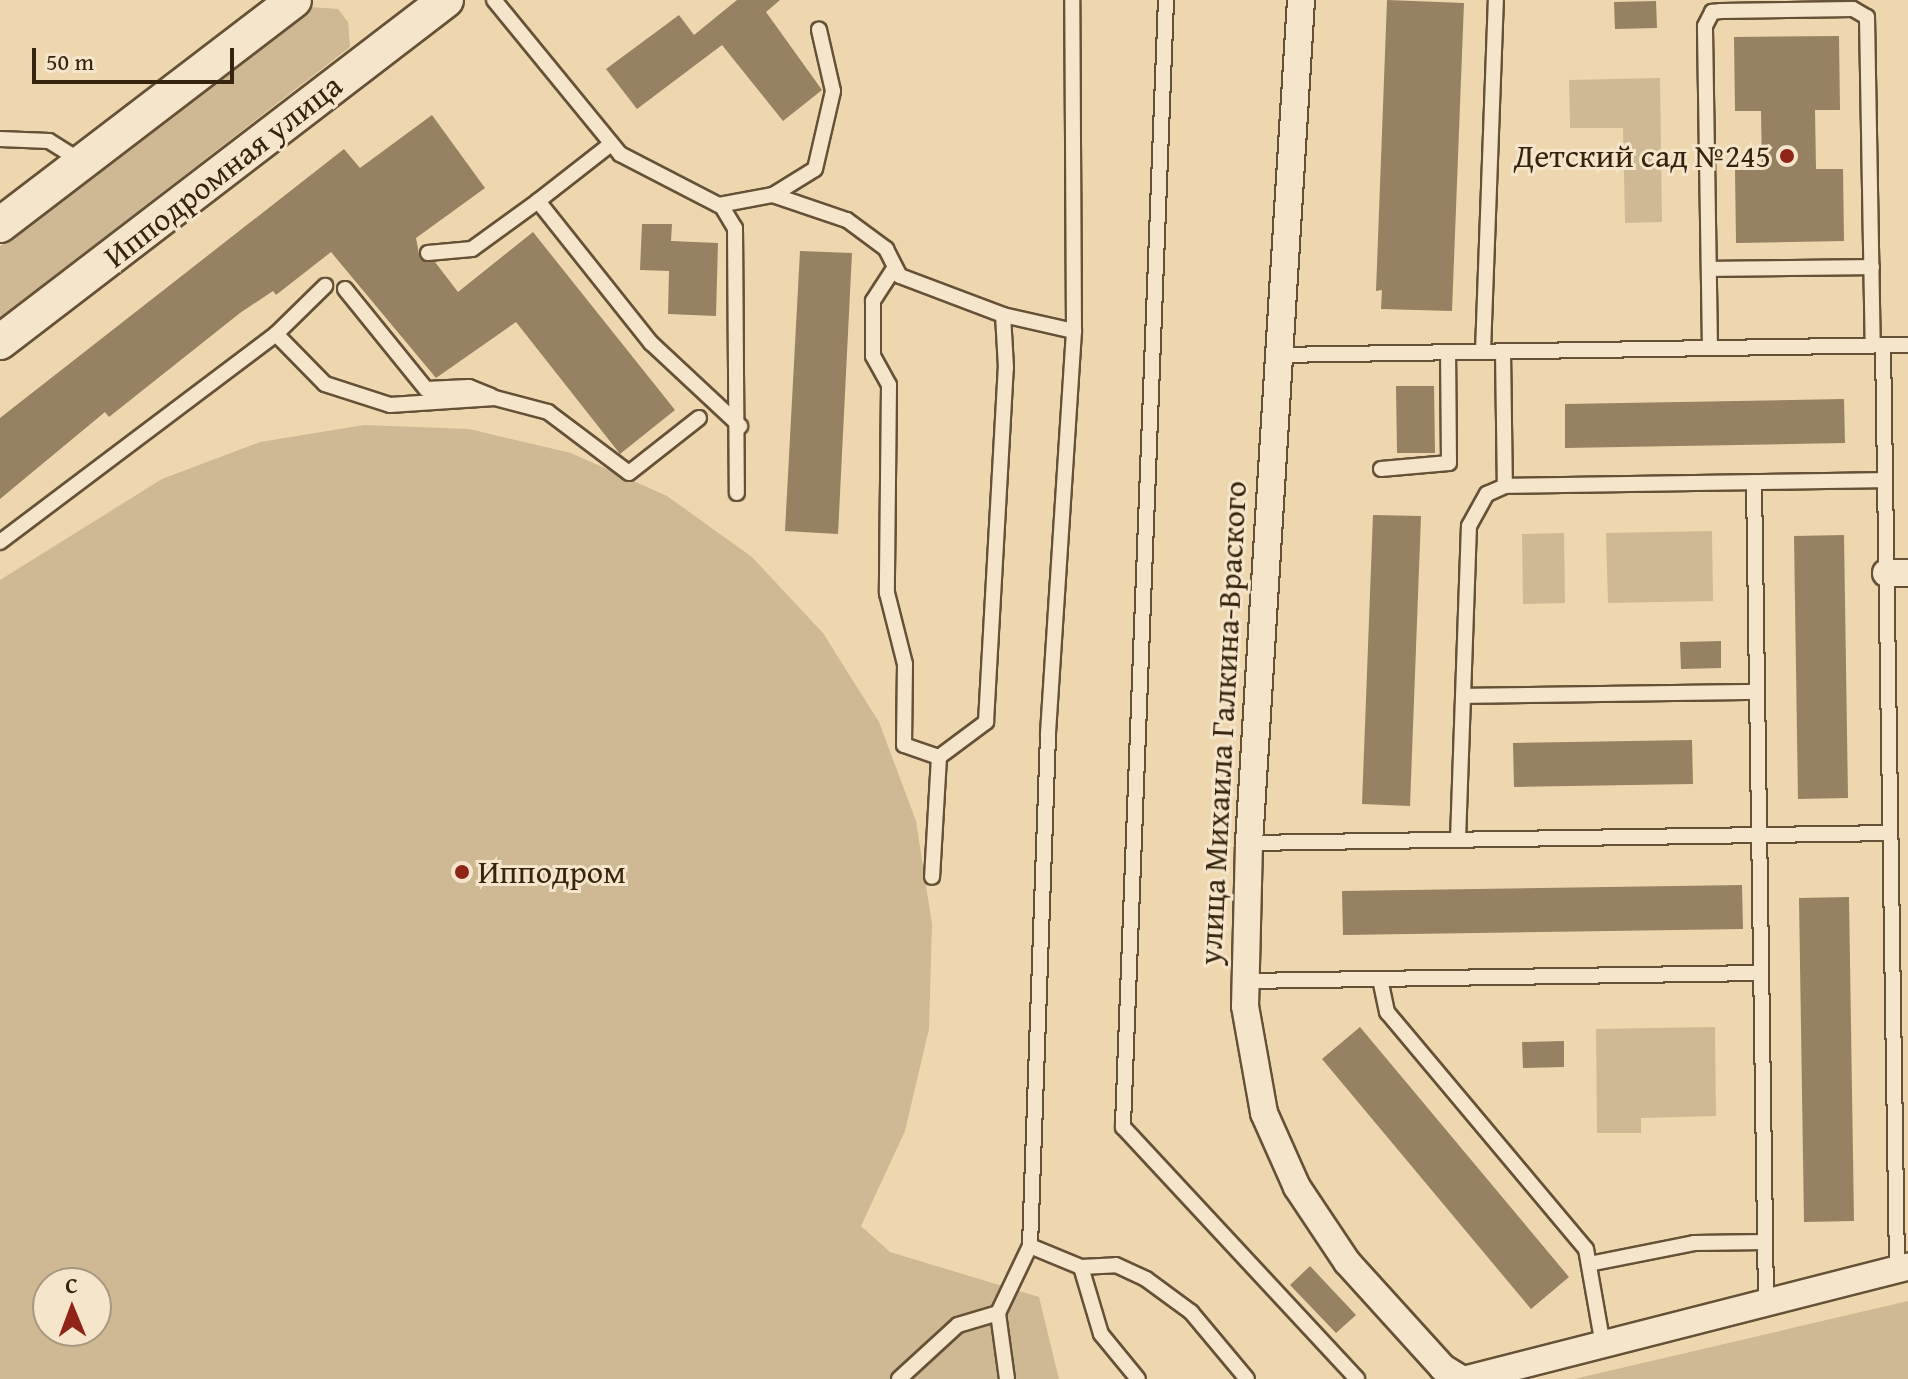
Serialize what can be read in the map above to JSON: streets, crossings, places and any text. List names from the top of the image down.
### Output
{
  "streets": {
    "street": ["Ипподромная улица", "улица Михаила Галкина-Враского"]
  },
  "places": ["Детский сад №245", "Ипподром"],
  "scale_bar": "50 m",
  "north": "top"
}
